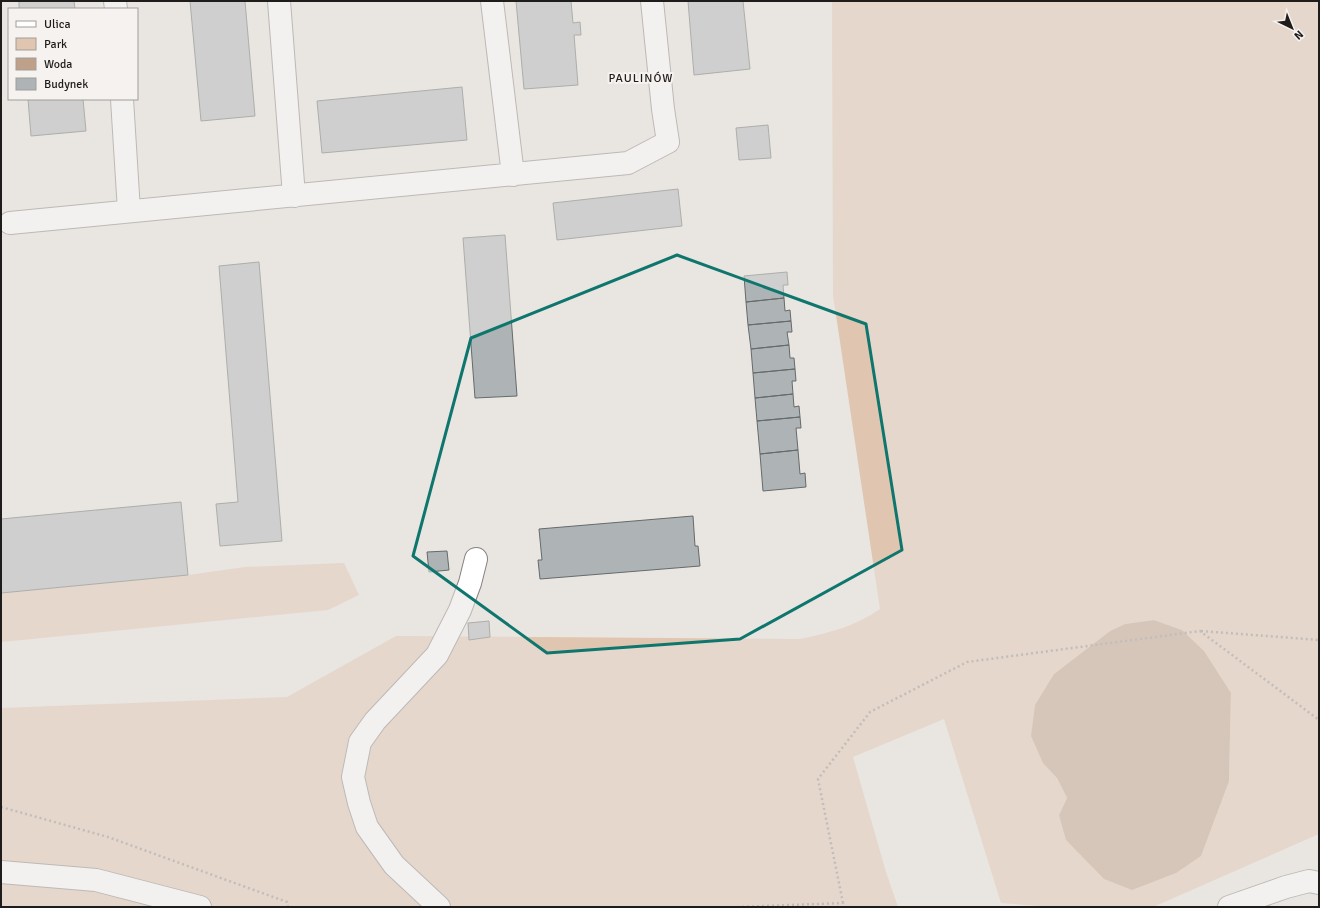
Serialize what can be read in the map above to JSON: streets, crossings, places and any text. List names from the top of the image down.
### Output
{
  "districts": ["PAULINÓW"],
  "legend": [
    "Ulica",
    "Park",
    "Woda",
    "Budynek"
  ],
  "north": "bottom right"
}
